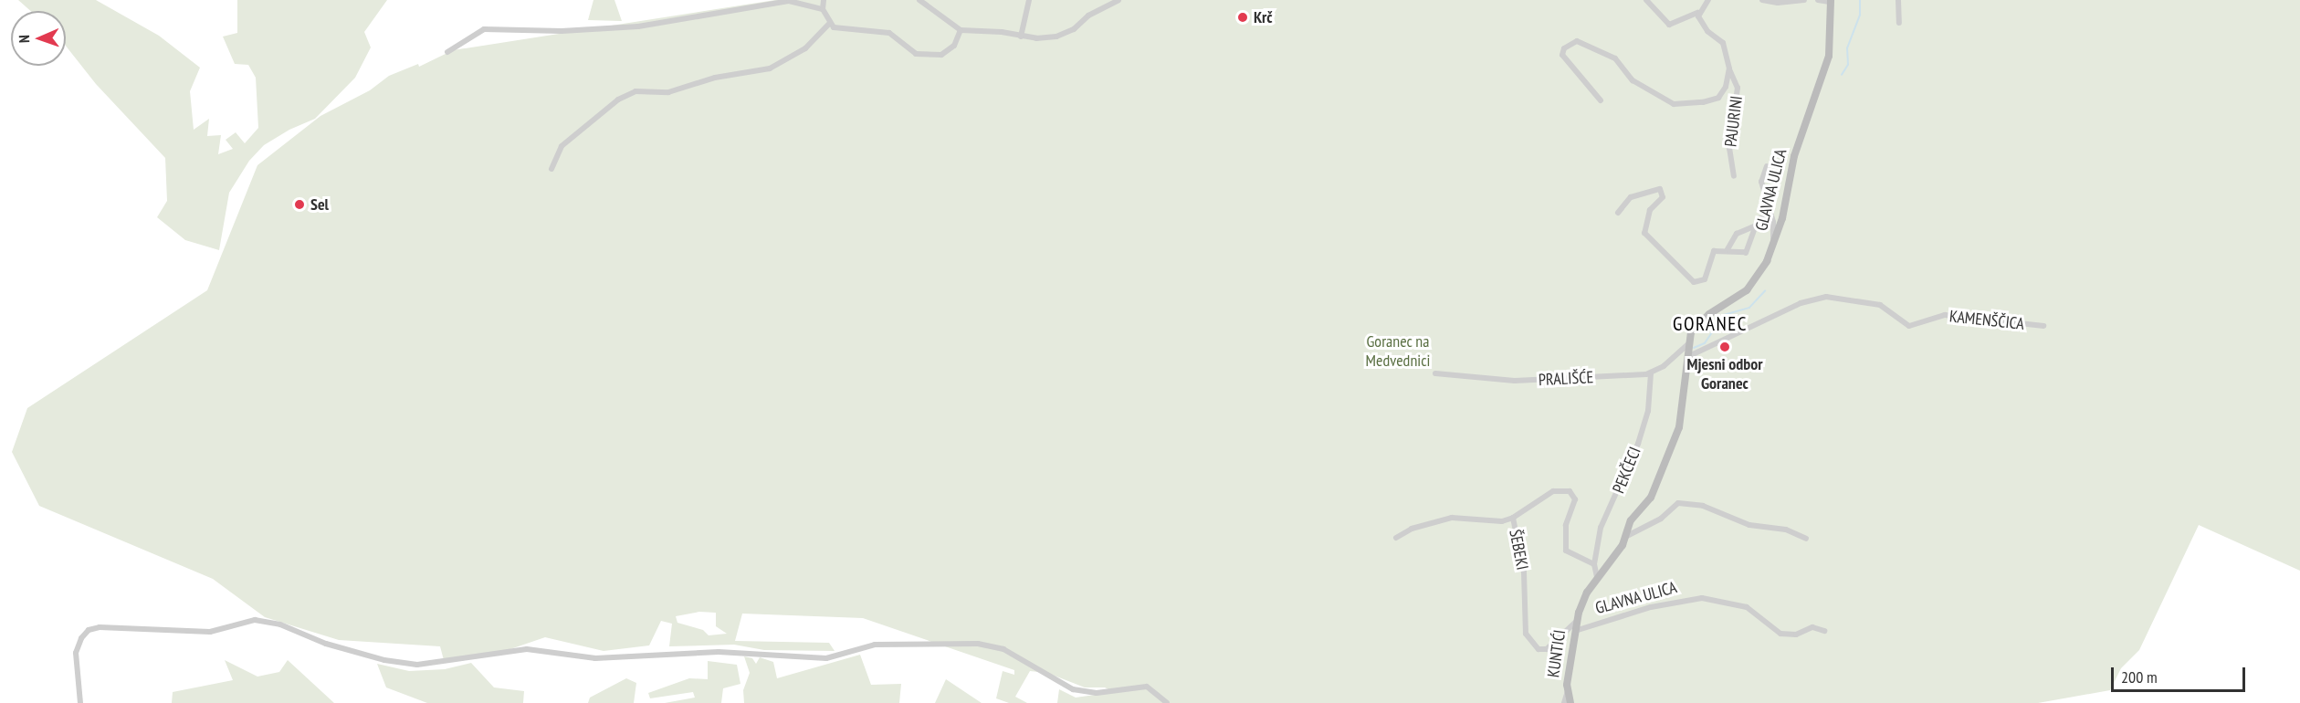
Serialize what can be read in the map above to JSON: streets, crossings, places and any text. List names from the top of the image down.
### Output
{
  "streets": {
    "main road": ["GLAVNA ULICA", "KUNTIĆI"],
    "street": [
      "PAJURINI",
      "KAMENŠČICA",
      "PRALIŠĆE",
      "PEKČECI",
      "ŠEBEKI"
    ]
  },
  "crossings": [
    ["GLAVNA ULICA", "KAMENŠČICA"],
    ["GLAVNA ULICA", "PEKČECI"],
    ["GLAVNA ULICA", "ŠEBEKI"],
    ["GLAVNA ULICA", "KUNTIĆI"],
    ["PRALIŠĆE", "PEKČECI"],
    ["ŠEBEKI", "KUNTIĆI"]
  ],
  "districts": ["GORANEC"],
  "parks": ["Goranec na Medvednici"],
  "places": ["Krč", "Sel", "Mjesni odbor Goranec"],
  "scale_bar": "200 m",
  "north": "left"
}
